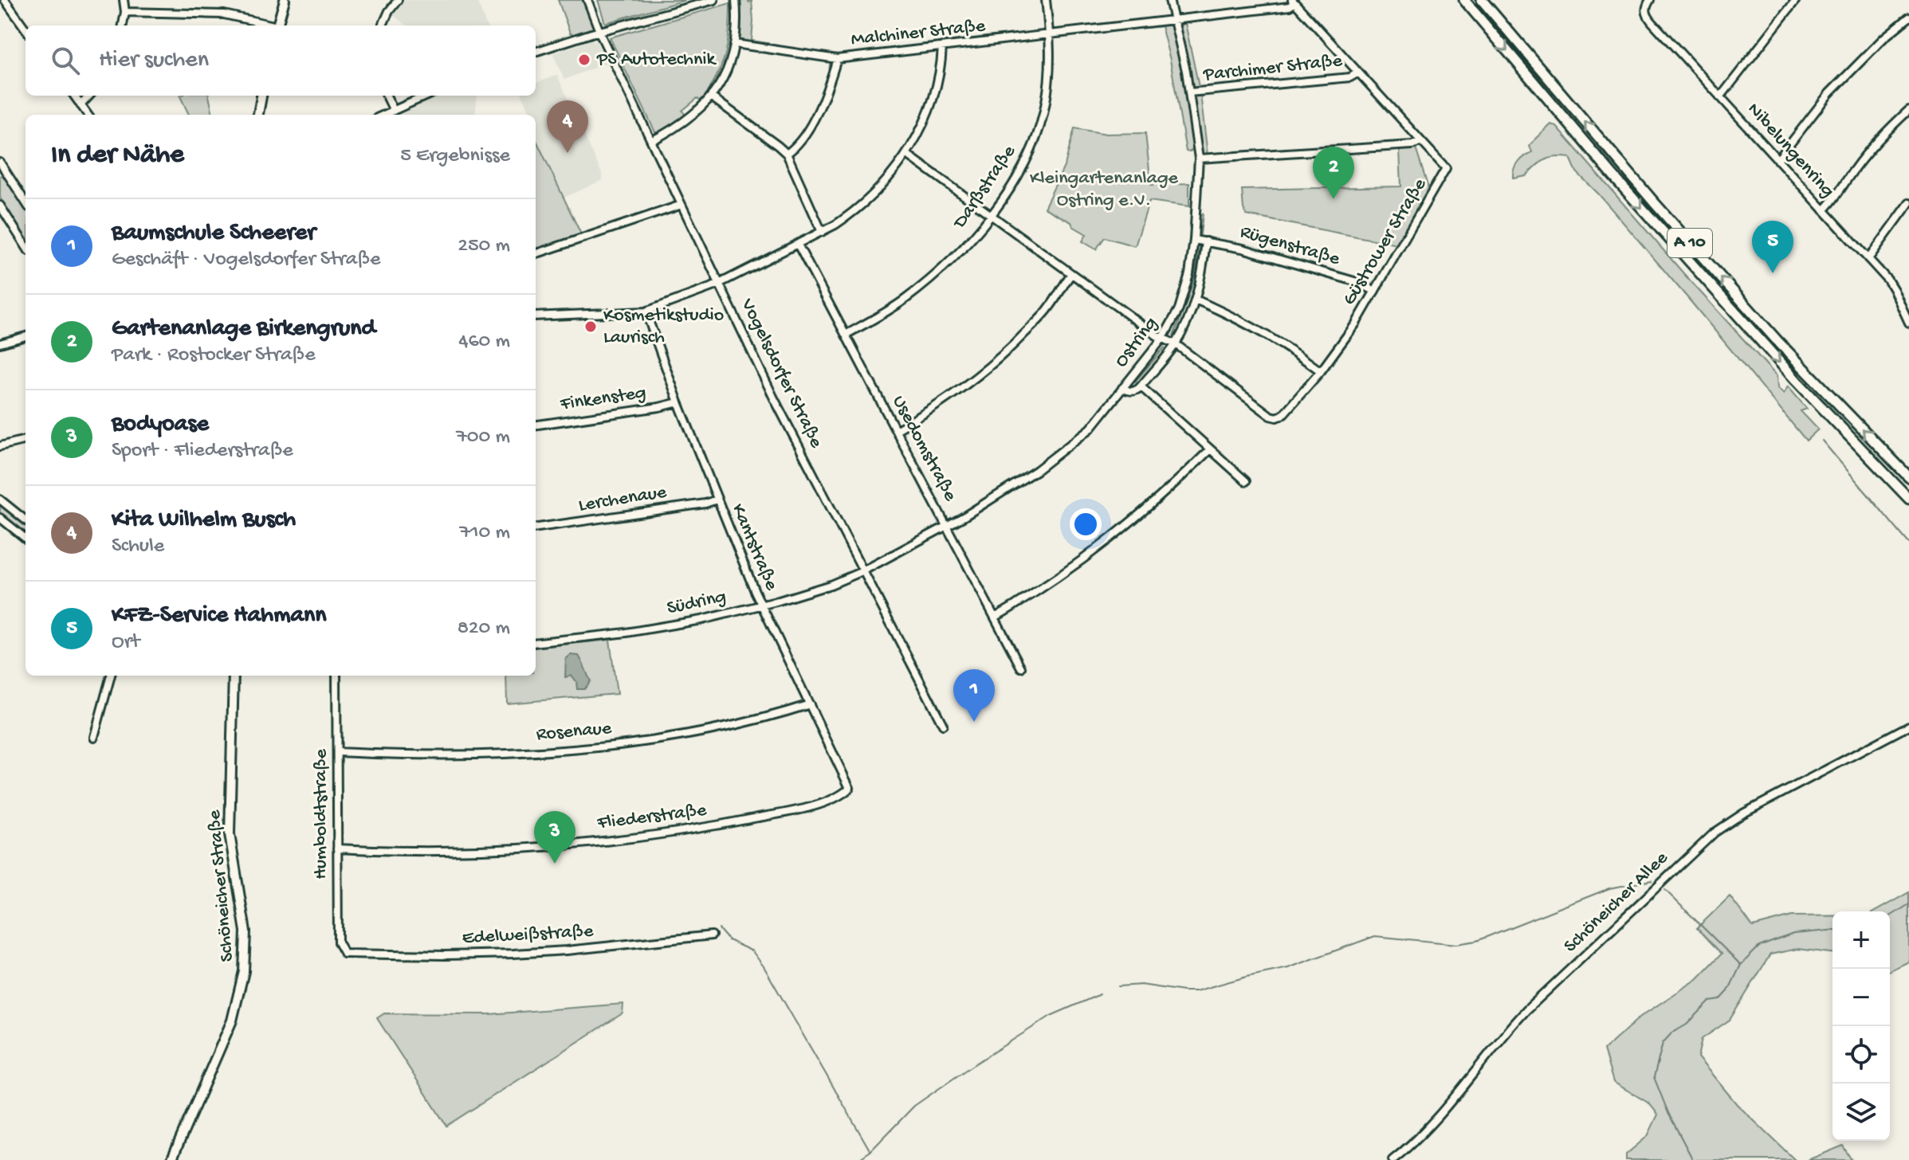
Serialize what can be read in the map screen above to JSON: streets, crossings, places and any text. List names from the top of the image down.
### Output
{
  "streets": {
    "highway": ["A 10"],
    "main road": ["Schöneicher Straße"],
    "street": [
      "Malchiner Straße",
      "Parchimer Straße",
      "Nibelungenring",
      "Darßstraße",
      "Güstrower Straße",
      "Rügenstraße",
      "Ostring",
      "Vogelsdorfer Straße",
      "Finkensteg",
      "Usedomstraße",
      "Lerchenaue",
      "Kantstraße",
      "Südring",
      "Rosenaue",
      "Humboldtstraße",
      "Fliederstraße",
      "Schöneicher Allee",
      "Edelweißstraße"
    ]
  },
  "crossings": [
    ["Malchiner Straße", "Darßstraße"],
    ["Malchiner Straße", "Güstrower Straße"],
    ["Malchiner Straße", "Ostring"],
    ["Parchimer Straße", "Güstrower Straße"],
    ["Parchimer Straße", "Ostring"],
    ["Darßstraße", "Usedomstraße"],
    ["Güstrower Straße", "Rügenstraße"],
    ["Güstrower Straße", "Ostring"],
    ["Rügenstraße", "Ostring"],
    ["Ostring", "Vogelsdorfer Straße"],
    ["Ostring", "Usedomstraße"],
    ["Ostring", "Südring"],
    ["Vogelsdorfer Straße", "Südring"],
    ["Finkensteg", "Kantstraße"],
    ["Lerchenaue", "Kantstraße"],
    ["Kantstraße", "Südring"],
    ["Kantstraße", "Rosenaue"],
    ["Kantstraße", "Fliederstraße"],
    ["Rosenaue", "Humboldtstraße"],
    ["Humboldtstraße", "Fliederstraße"],
    ["Humboldtstraße", "Edelweißstraße"]
  ],
  "parks": ["Kleingartenanlage Ostring e.V."],
  "places": ["PS Autotechnik", "Kosmetikstudio Laurisch"],
  "page": {
    "search": "Hier suchen",
    "pins": [
      "4",
      "2",
      "5",
      "1",
      "3"
    ],
    "heading": ["In der Nähe", "5 Ergebnisse"],
    "list": [
      {
        "mark": "1",
        "name": "Baumschule Scheerer",
        "note": "Geschäft · Vogelsdorfer Straße",
        "value": "250 m"
      },
      {
        "mark": "2",
        "name": "Gartenanlage Birkengrund",
        "note": "Park · Rostocker Straße",
        "value": "460 m"
      },
      {
        "mark": "3",
        "name": "Bodyoase",
        "note": "Sport · Fliederstraße",
        "value": "700 m"
      },
      {
        "mark": "4",
        "name": "Kita Wilhelm Busch",
        "note": "Schule",
        "value": "710 m"
      },
      {
        "mark": "5",
        "name": "KFZ-Service Hahmann",
        "note": "Ort",
        "value": "820 m"
      }
    ],
    "map_buttons": ["+", "−"]
  }
}
